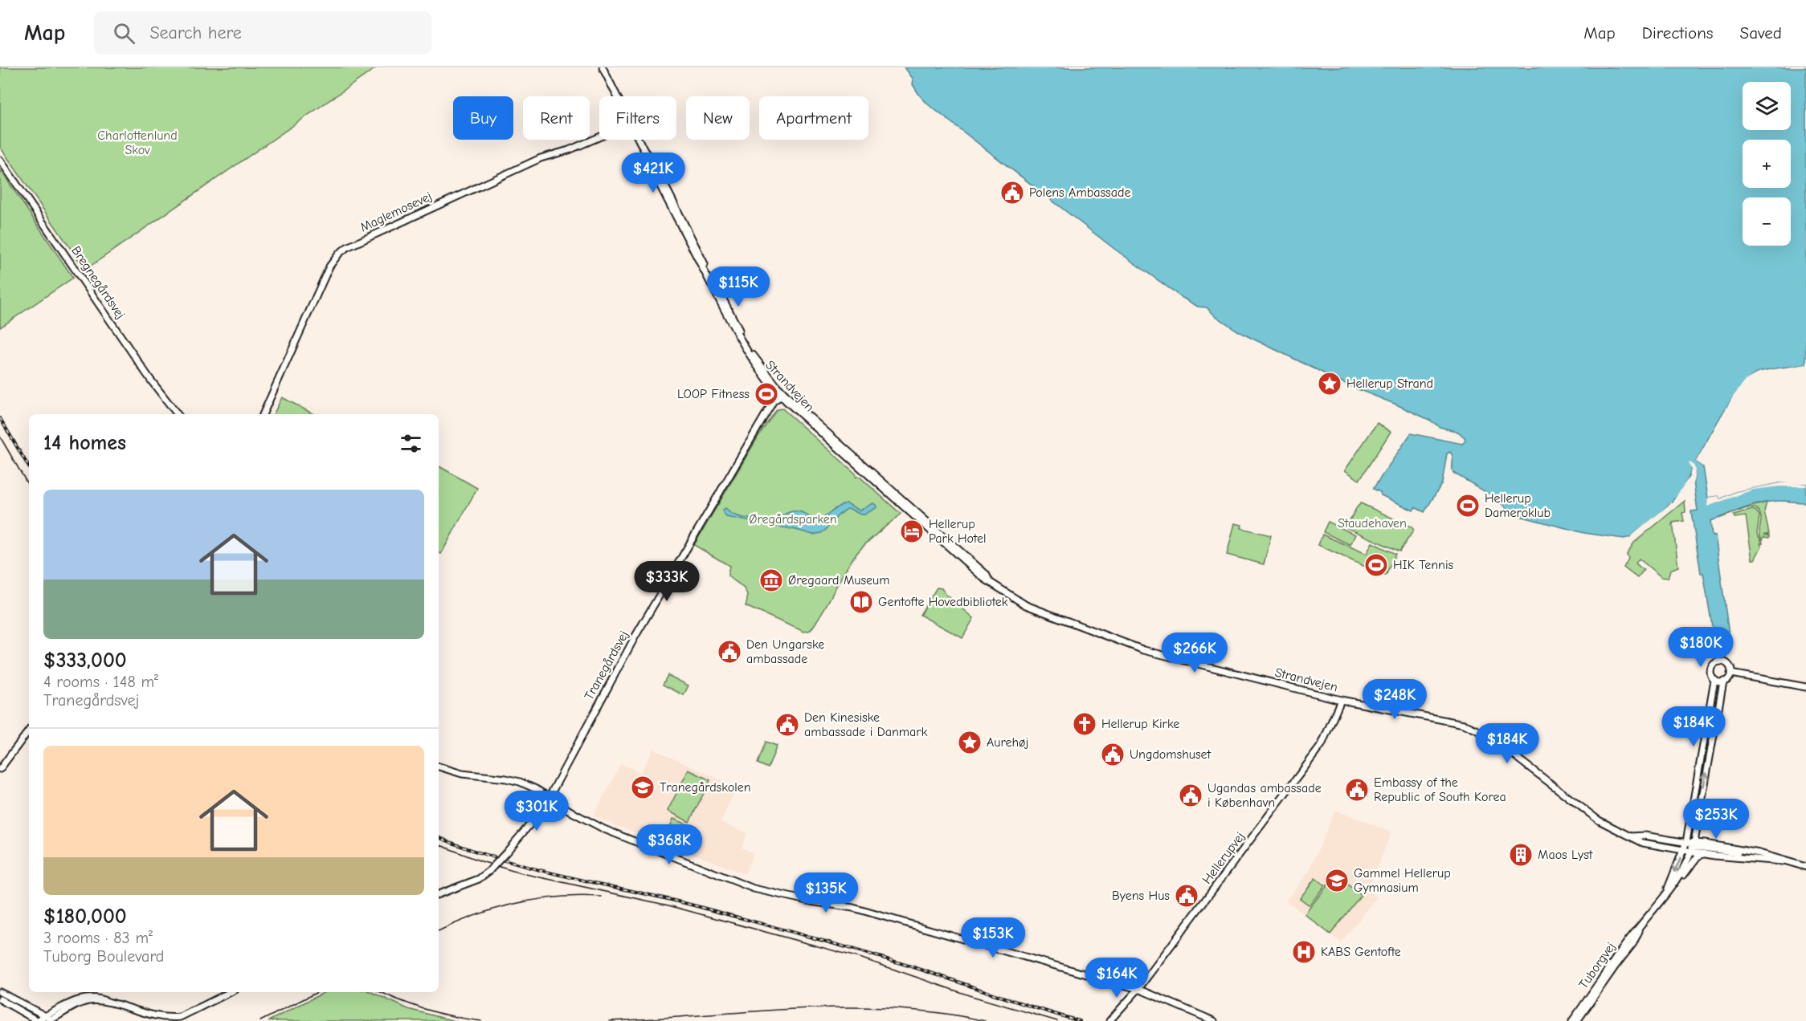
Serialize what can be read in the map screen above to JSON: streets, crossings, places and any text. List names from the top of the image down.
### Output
{
  "streets": {
    "street": [
      "Maglemosevej",
      "Bregnegårdsvej",
      "Strandvejen",
      "Tranegårdsvej",
      "Hellerupvej",
      "Tuborgvej"
    ]
  },
  "crossings": [
    ["Strandvejen", "Tranegårdsvej"],
    ["Strandvejen", "Hellerupvej"],
    ["Strandvejen", "Tuborgvej"]
  ],
  "parks": ["Charlottenlund Skov", "Øregårdsparken", "Staudehaven"],
  "places": {
    "public building": [
      "Polens Ambassade",
      "Den Ungarske ambassade",
      "Den Kinesiske ambassade i Danmark",
      "Ungdomshuset",
      "Embassy of the Republic of South Korea",
      "Ugandas ambassade i København",
      "Byens Hus"
    ],
    "place": ["Hellerup Strand", "Aurehøj"],
    "sports": ["LOOP Fitness", "Hellerup Dameroklub", "HIK Tennis"],
    "hotel": ["Hellerup Park Hotel"],
    "museum": ["Øregaard Museum"],
    "library": ["Gentofte Hovedbibliotek"],
    "church": ["Hellerup Kirke"],
    "school or university": ["Tranegårdskolen", "Gammel Hellerup Gymnasium"],
    "building": ["Maos Lyst"],
    "hospital": ["KABS Gentofte"]
  },
  "page": {
    "header": "Map",
    "search": "Search here",
    "nav": ["Map", "Directions", "Saved"],
    "map_buttons": ["+", "−"],
    "chip": [
      "Buy",
      "Rent",
      "Filters",
      "New",
      "Apartment"
    ],
    "price": [
      "$421K",
      "$115K",
      "$333K",
      "$180K",
      "$266K",
      "$248K",
      "$184K",
      "$184K",
      "$301K",
      "$253K",
      "$368K",
      "$135K",
      "$153K",
      "$164K"
    ],
    "heading": "14 homes",
    "list": [
      {
        "name": "$333,000",
        "note": "4 rooms · 148 m² · Tranegårdsvej"
      },
      {
        "name": "$180,000",
        "note": "3 rooms · 83 m² · Tuborg Boulevard"
      }
    ]
  }
}
